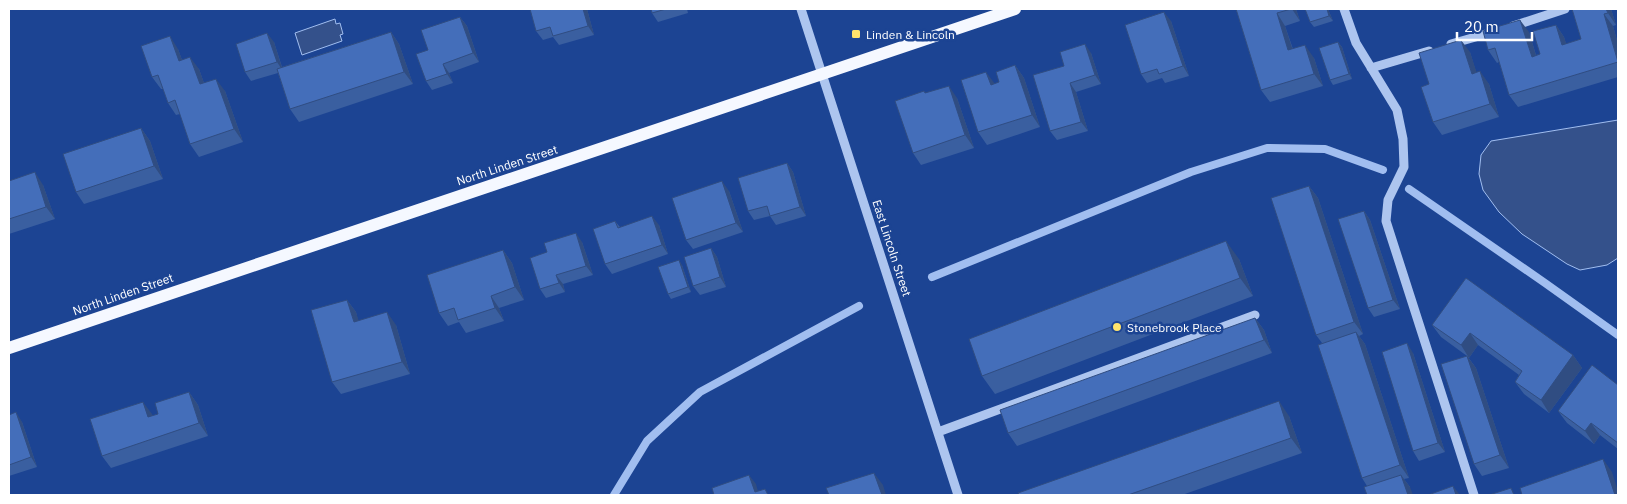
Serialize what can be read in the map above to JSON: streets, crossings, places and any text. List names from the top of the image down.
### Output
{
  "streets": {
    "main road": ["North Linden Street"],
    "street": ["East Lincoln Street"]
  },
  "crossings": [
    ["North Linden Street", "East Lincoln Street"]
  ],
  "places": {
    "transit": ["Linden & Lincoln"],
    "other": ["Stonebrook Place"]
  },
  "scale_bar": "20 m"
}
